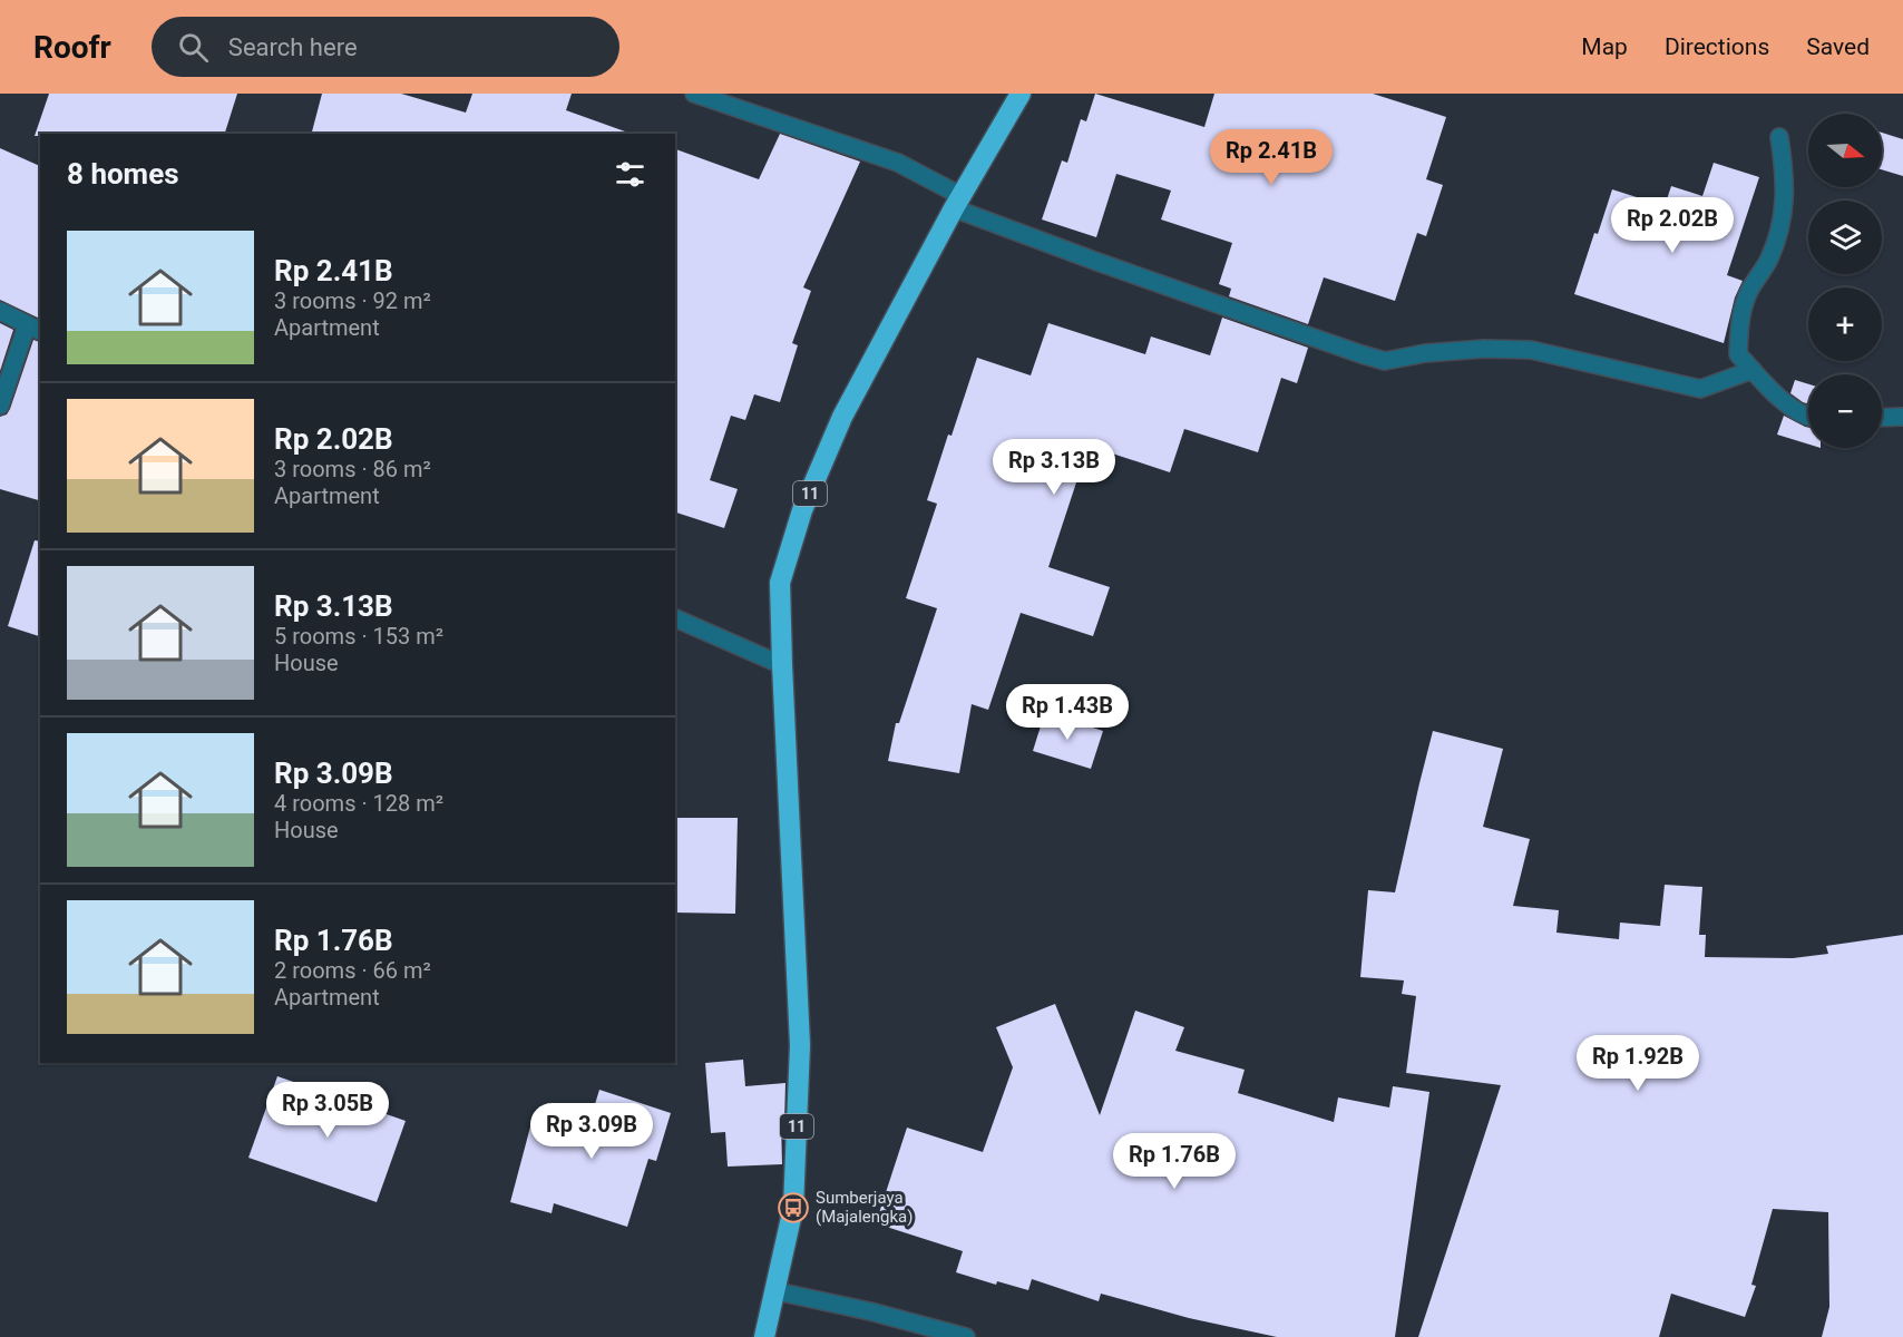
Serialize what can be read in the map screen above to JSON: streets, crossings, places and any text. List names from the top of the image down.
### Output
{
  "streets": {
    "highway": ["11"]
  },
  "places": {
    "bus stop": ["Sumberjaya (Majalengka)"]
  },
  "north": "right",
  "page": {
    "header": "Roofr",
    "search": "Search here",
    "nav": ["Map", "Directions", "Saved"],
    "map_buttons": ["+", "−"],
    "price": [
      "Rp 2.41B",
      "Rp 2.02B",
      "Rp 3.13B",
      "Rp 1.43B",
      "Rp 1.92B",
      "Rp 3.05B",
      "Rp 3.09B",
      "Rp 1.76B"
    ],
    "heading": "8 homes",
    "list": [
      {
        "name": "Rp 2.41B",
        "note": "3 rooms · 92 m² · Apartment"
      },
      {
        "name": "Rp 2.02B",
        "note": "3 rooms · 86 m² · Apartment"
      },
      {
        "name": "Rp 3.13B",
        "note": "5 rooms · 153 m² · House"
      },
      {
        "name": "Rp 3.09B",
        "note": "4 rooms · 128 m² · House"
      },
      {
        "name": "Rp 1.76B",
        "note": "2 rooms · 66 m² · Apartment"
      }
    ]
  }
}
